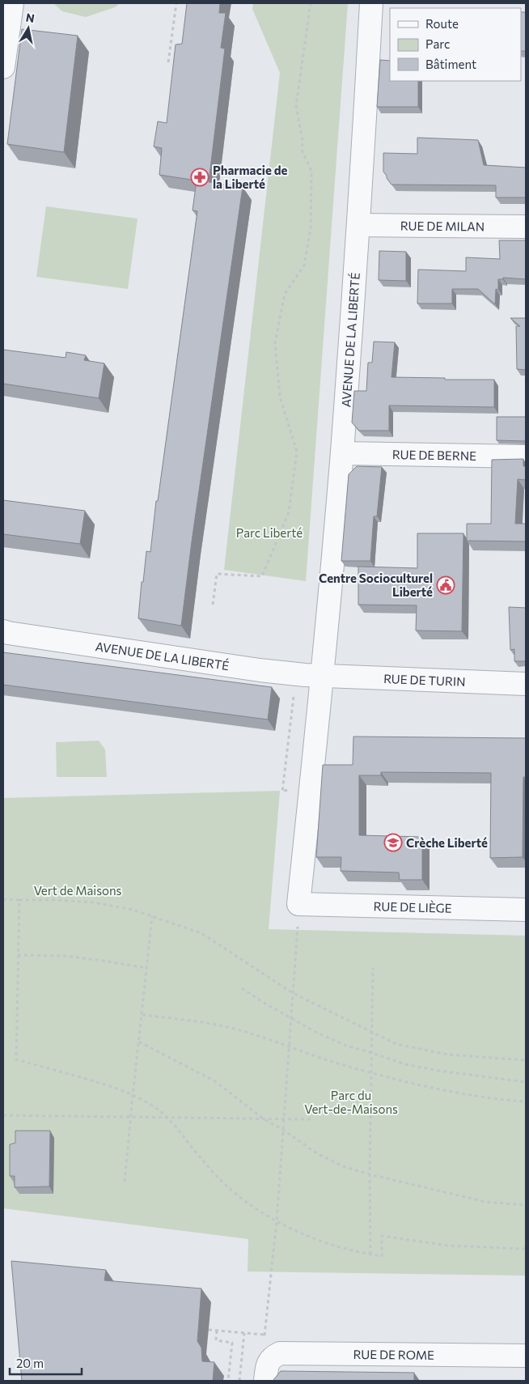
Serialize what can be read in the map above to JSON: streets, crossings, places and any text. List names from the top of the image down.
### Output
{
  "streets": {
    "street": [
      "RUE DE MILAN",
      "AVENUE DE LA LIBERTÉ",
      "RUE DE BERNE",
      "RUE DE TURIN",
      "RUE DE LIÈGE",
      "RUE DE ROME"
    ]
  },
  "crossings": [
    ["RUE DE MILAN", "AVENUE DE LA LIBERTÉ"],
    ["AVENUE DE LA LIBERTÉ", "RUE DE BERNE"],
    ["AVENUE DE LA LIBERTÉ", "RUE DE TURIN"],
    ["AVENUE DE LA LIBERTÉ", "RUE DE LIÈGE"]
  ],
  "parks": ["Parc Liberté", "Vert de Maisons", "Parc du Vert-de-Maisons"],
  "places": {
    "pharmacy": ["Pharmacie de la Liberté"],
    "public building": ["Centre Socioculturel Liberté"],
    "school or university": ["Crèche Liberté"]
  },
  "legend": ["Route", "Parc", "Bâtiment"],
  "scale_bar": "20 m",
  "north": "top"
}
